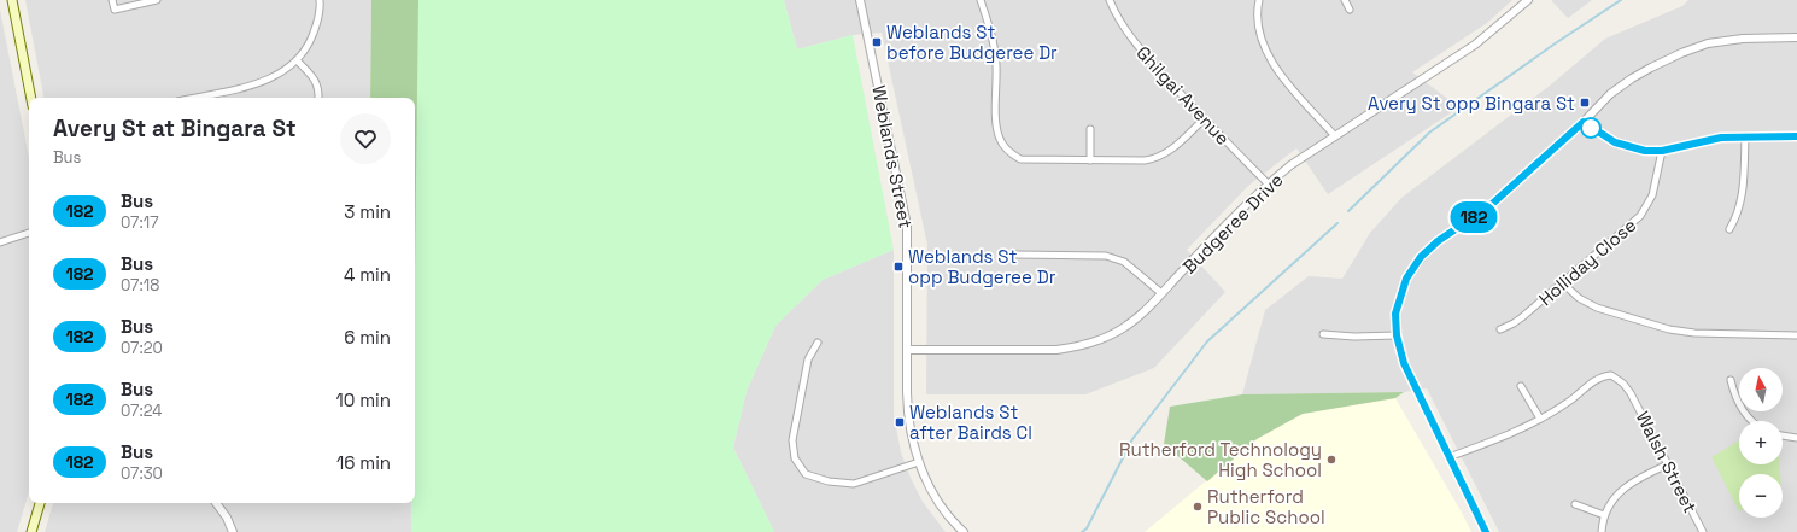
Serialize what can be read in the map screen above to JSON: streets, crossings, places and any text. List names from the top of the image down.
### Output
{
  "streets": {
    "street": [
      "Ghilgai Avenue",
      "Weblands Street",
      "Budgeree Drive",
      "Holliday Close",
      "Walsh Street"
    ]
  },
  "crossings": [
    ["Ghilgai Avenue", "Budgeree Drive"],
    ["Weblands Street", "Budgeree Drive"]
  ],
  "places": {
    "transit": [
      "Weblands St before Budgeree Dr",
      "Avery St opp Bingara St",
      "Weblands St opp Budgeree Dr",
      "Weblands St after Bairds Cl"
    ],
    "other": ["Rutherford Technology High School", "Rutherford Public School"]
  },
  "lines": ["bus line 182"],
  "north": "top",
  "page": {
    "on_map": "182",
    "heading": ["Avery St at Bingara St", "Bus"],
    "list": [
      {
        "mark": "182",
        "name": "Bus",
        "note": "07:17",
        "value": "3 min"
      },
      {
        "mark": "182",
        "name": "Bus",
        "note": "07:18",
        "value": "4 min"
      },
      {
        "mark": "182",
        "name": "Bus",
        "note": "07:20",
        "value": "6 min"
      },
      {
        "mark": "182",
        "name": "Bus",
        "note": "07:24",
        "value": "10 min"
      },
      {
        "mark": "182",
        "name": "Bus",
        "note": "07:30",
        "value": "16 min"
      }
    ],
    "map_buttons": ["+", "−"]
  }
}
